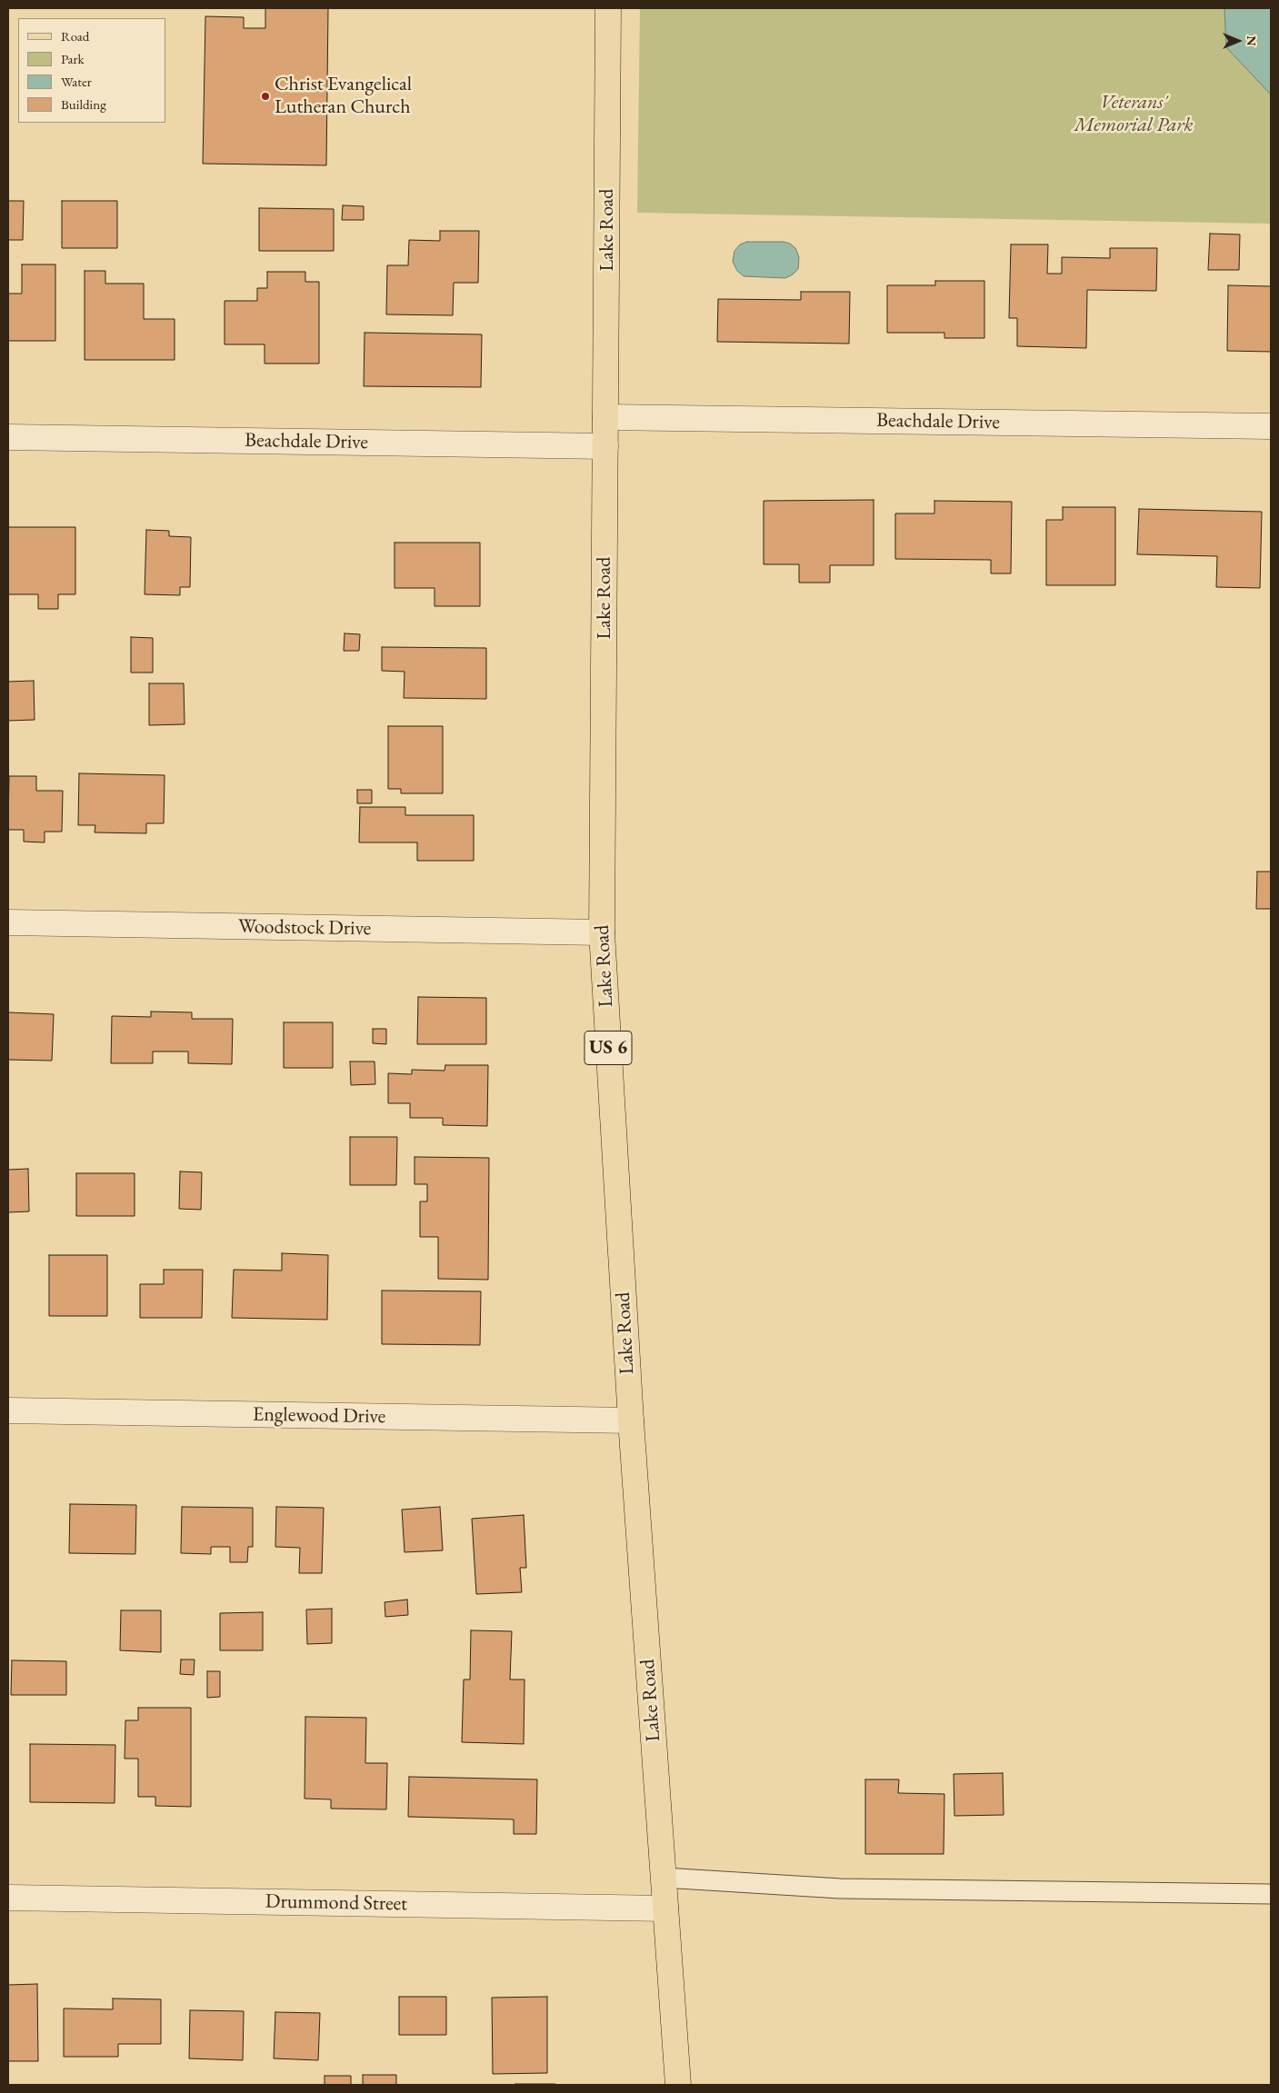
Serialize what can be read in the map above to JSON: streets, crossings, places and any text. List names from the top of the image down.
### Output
{
  "streets": {
    "main road": ["Lake Road", "US 6"],
    "street": [
      "Beachdale Drive",
      "Woodstock Drive",
      "Englewood Drive",
      "Drummond Street"
    ]
  },
  "crossings": [
    ["Lake Road", "Beachdale Drive"],
    ["Lake Road", "Woodstock Drive"],
    ["Lake Road", "Englewood Drive"],
    ["Lake Road", "Drummond Street"]
  ],
  "parks": ["Veterans' Memorial Park"],
  "places": ["Christ Evangelical Lutheran Church"],
  "legend": [
    "Road",
    "Park",
    "Water",
    "Building"
  ],
  "north": "right"
}
